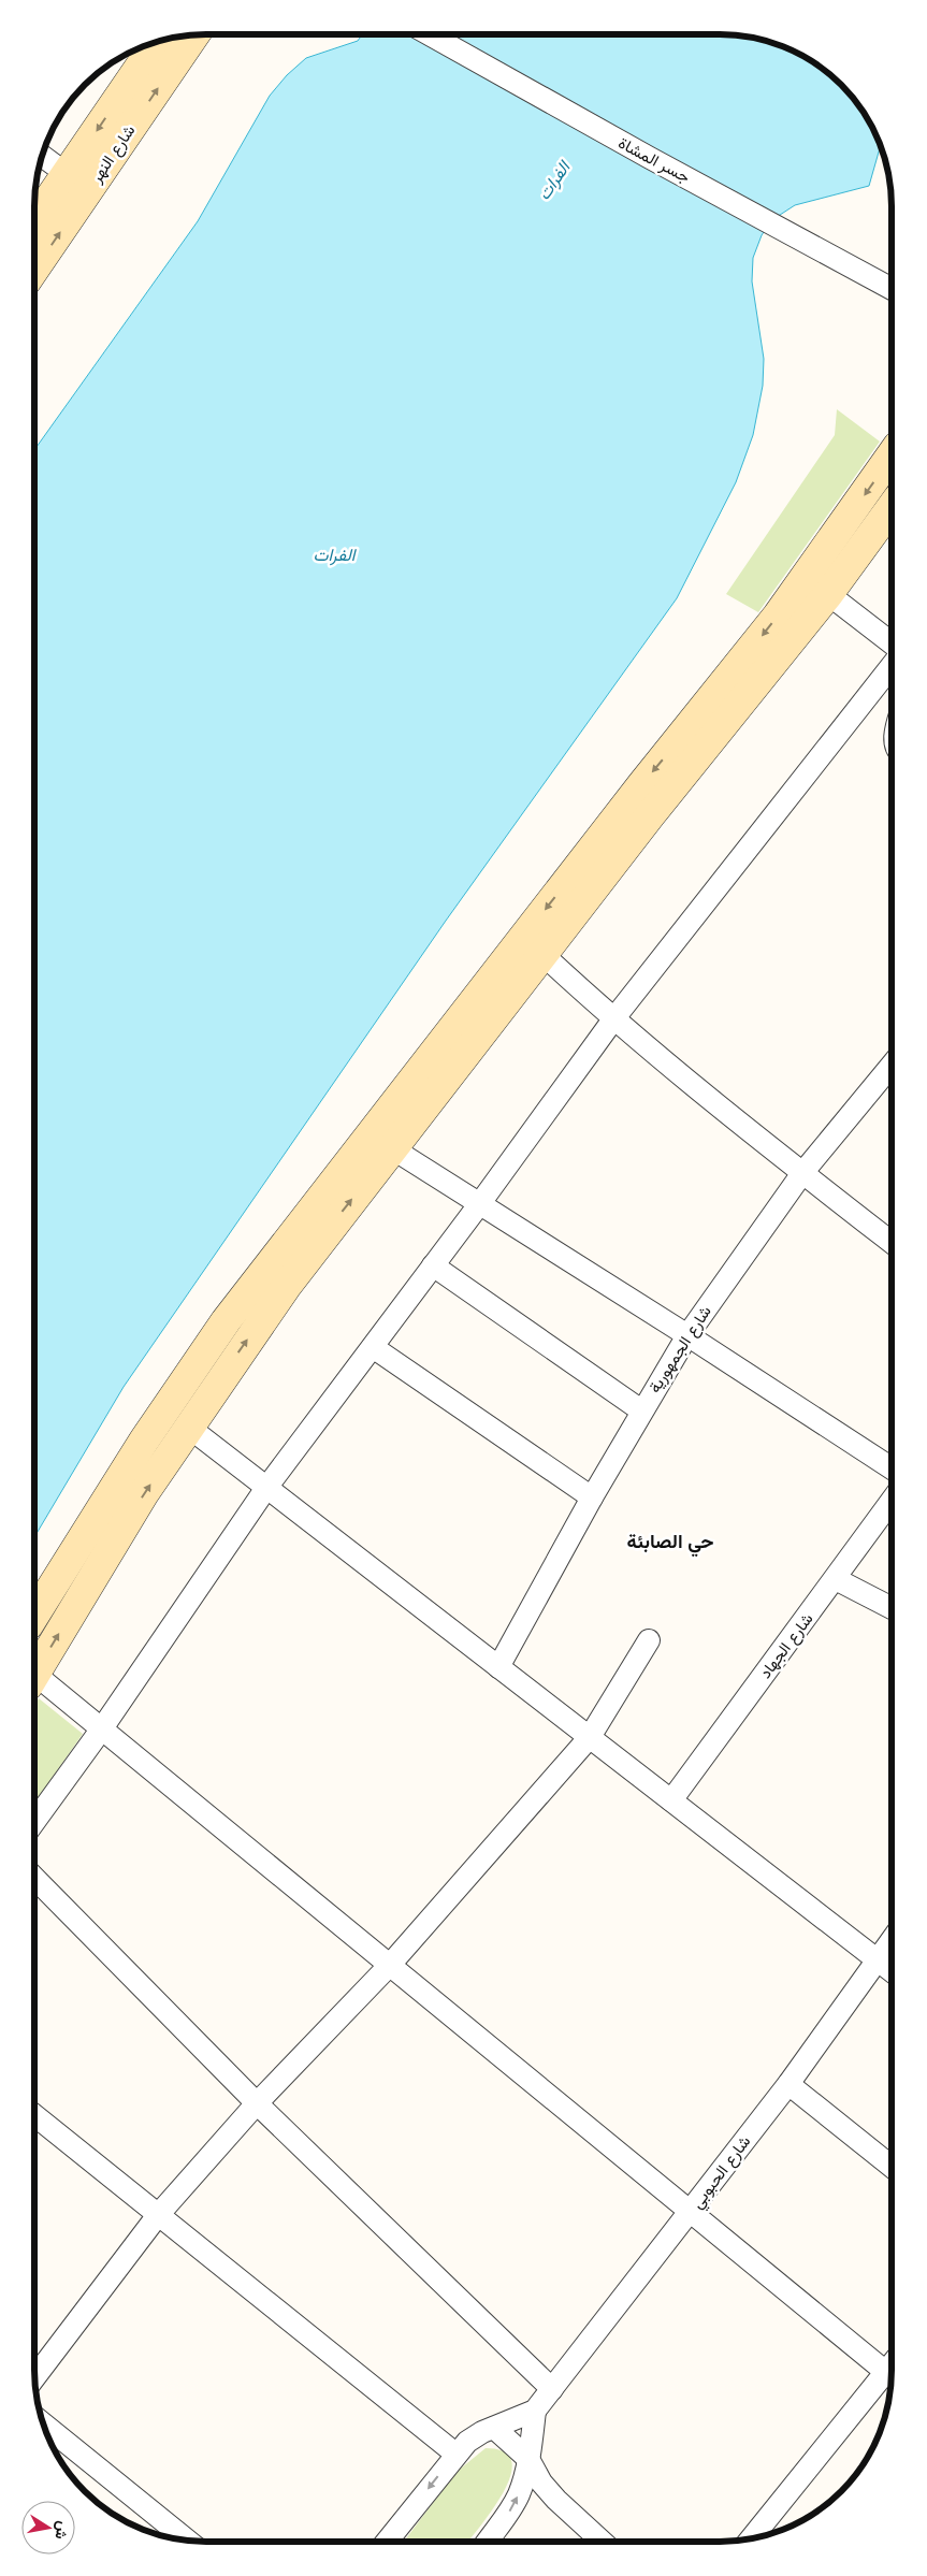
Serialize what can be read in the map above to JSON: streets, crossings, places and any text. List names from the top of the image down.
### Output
{
  "streets": {
    "main road": ["شارع النهر"],
    "street": [
      "جسر المشاة",
      "شارع الجمهورية",
      "شارع الجهاد",
      "شارع الحبوبي"
    ]
  },
  "districts": ["حي الصابئة"],
  "water": ["الفرات"],
  "north": "right"
}
